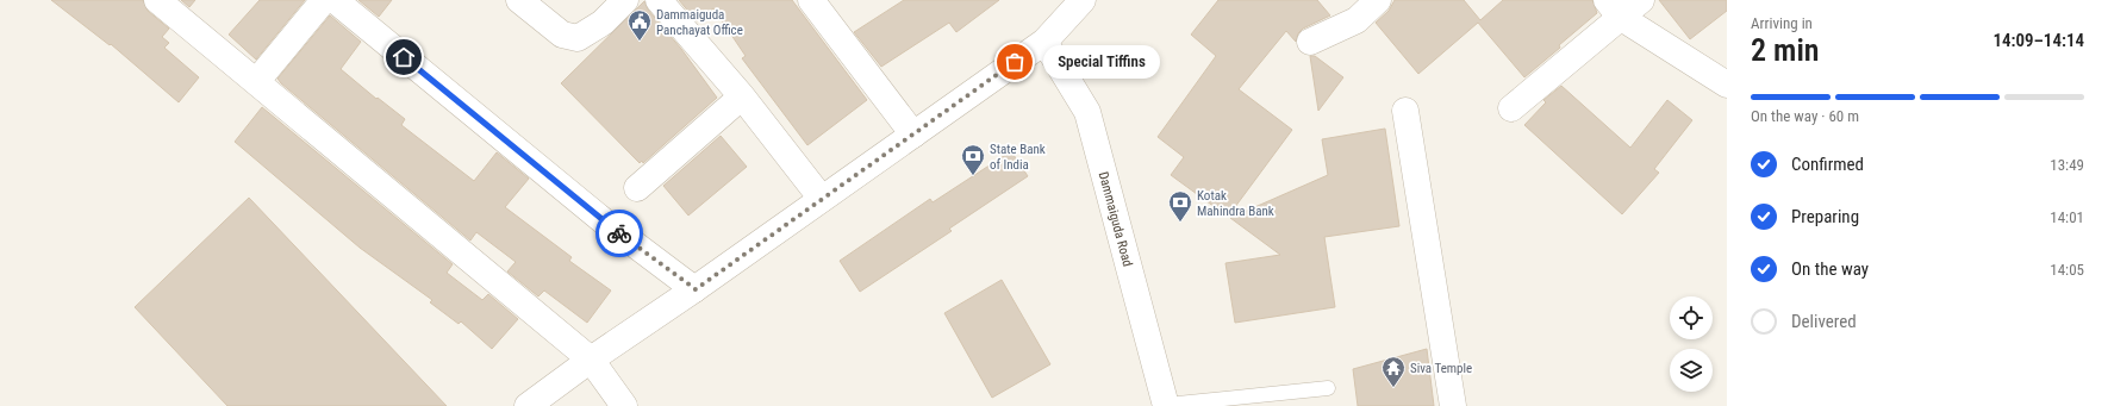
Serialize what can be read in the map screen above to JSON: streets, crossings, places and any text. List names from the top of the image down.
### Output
{
  "streets": {
    "street": ["Dammaiguda Road"]
  },
  "places": {
    "public building": ["Dammaiguda Panchayat Office"],
    "other": ["Special Tiffins"],
    "bank": ["State Bank of India", "Kotak Mahindra Bank"],
    "temple": ["Siva Temple"]
  },
  "page": {
    "heading": ["2 min", "Arriving in", "14:09–14:14"],
    "bubble": "Special Tiffins",
    "bar": "On the way · 60 m",
    "list": [
      ["Confirmed", "13:49"],
      ["Preparing", "14:01"],
      ["On the way", "14:05"],
      "Delivered"
    ]
  }
}
